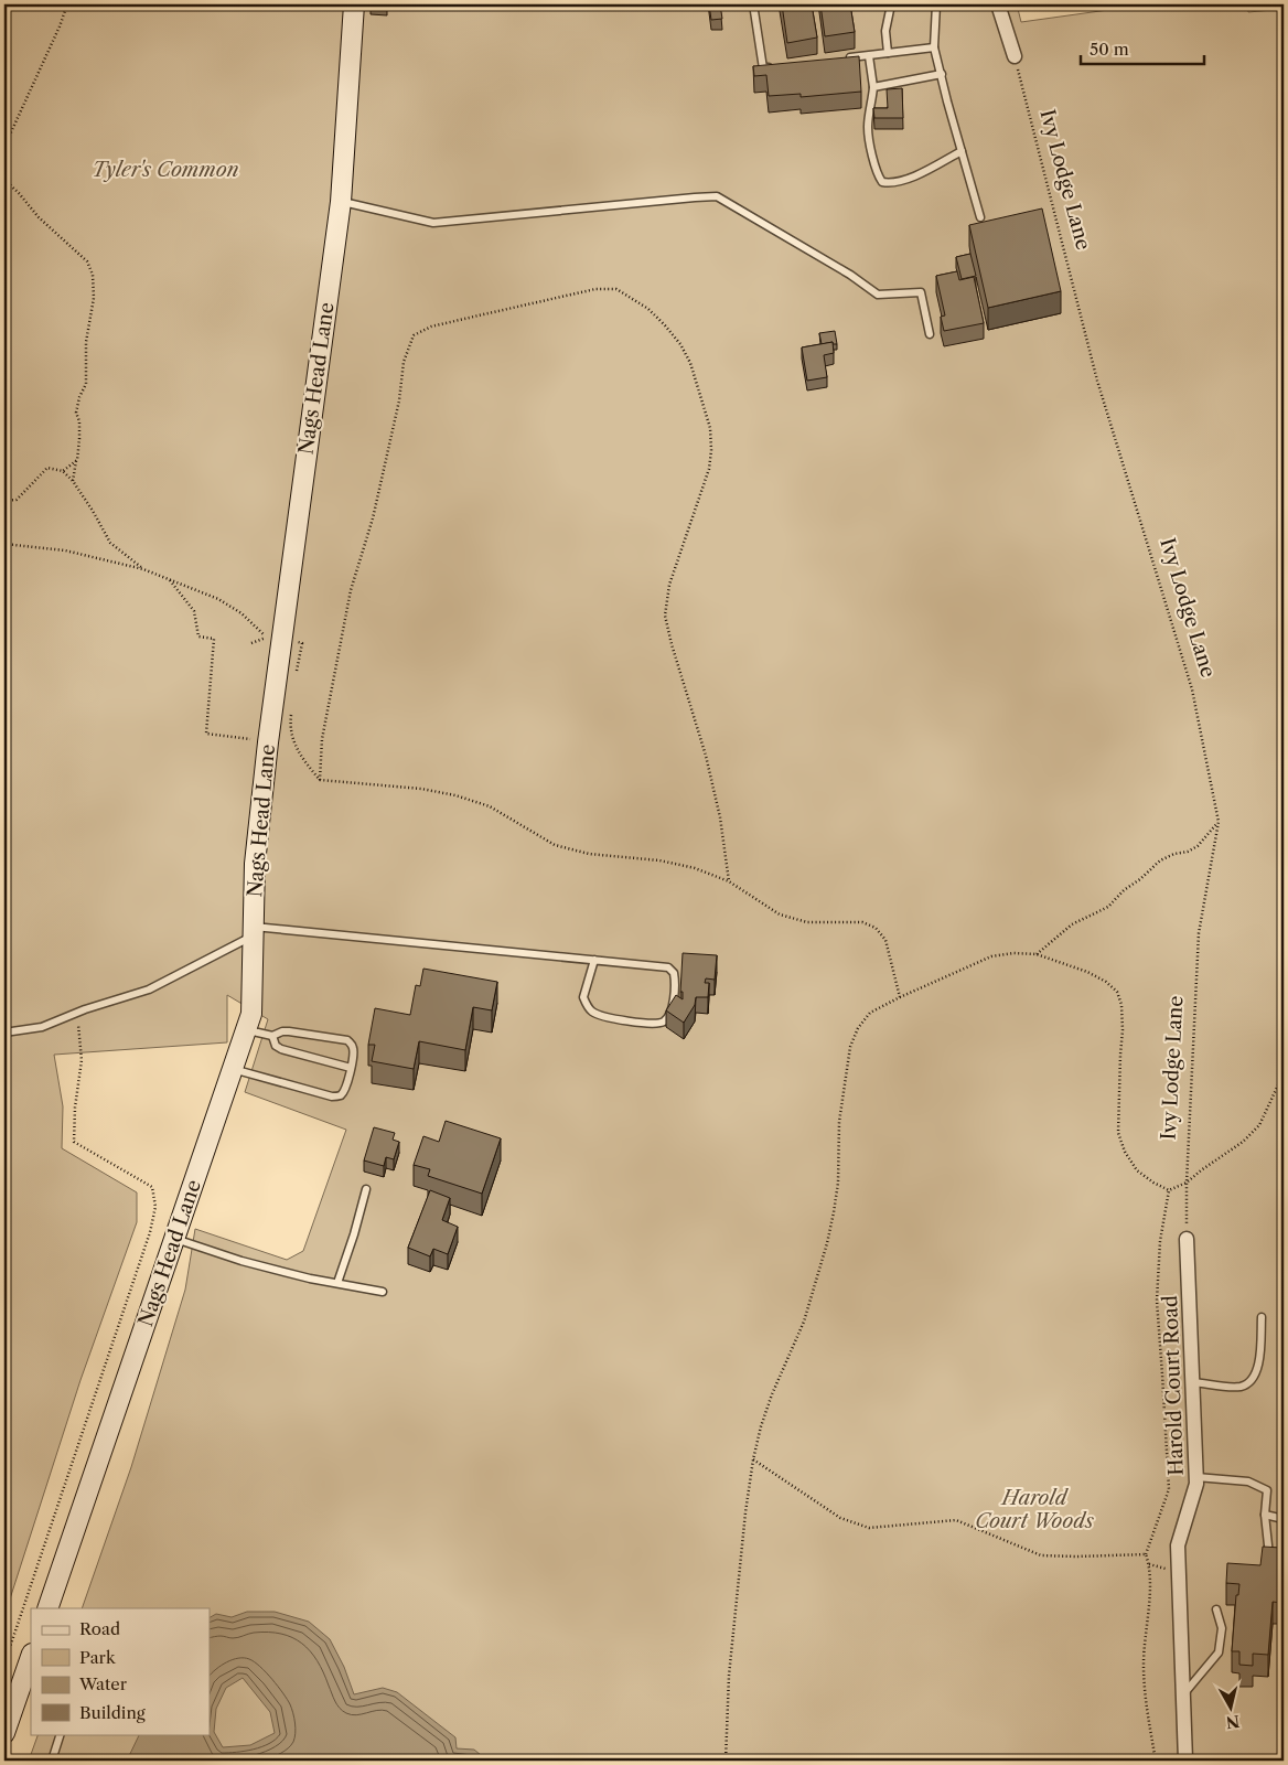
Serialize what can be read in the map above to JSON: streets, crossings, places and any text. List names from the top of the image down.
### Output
{
  "streets": {
    "street": ["Nags Head Lane", "Harold Court Road"],
    "path": ["Ivy Lodge Lane"]
  },
  "crossings": [
    ["Ivy Lodge Lane", "Harold Court Road"]
  ],
  "parks": ["Tyler's Common", "Harold Court Woods"],
  "legend": [
    "Road",
    "Park",
    "Water",
    "Building"
  ],
  "scale_bar": "50 m",
  "north": "bottom"
}
